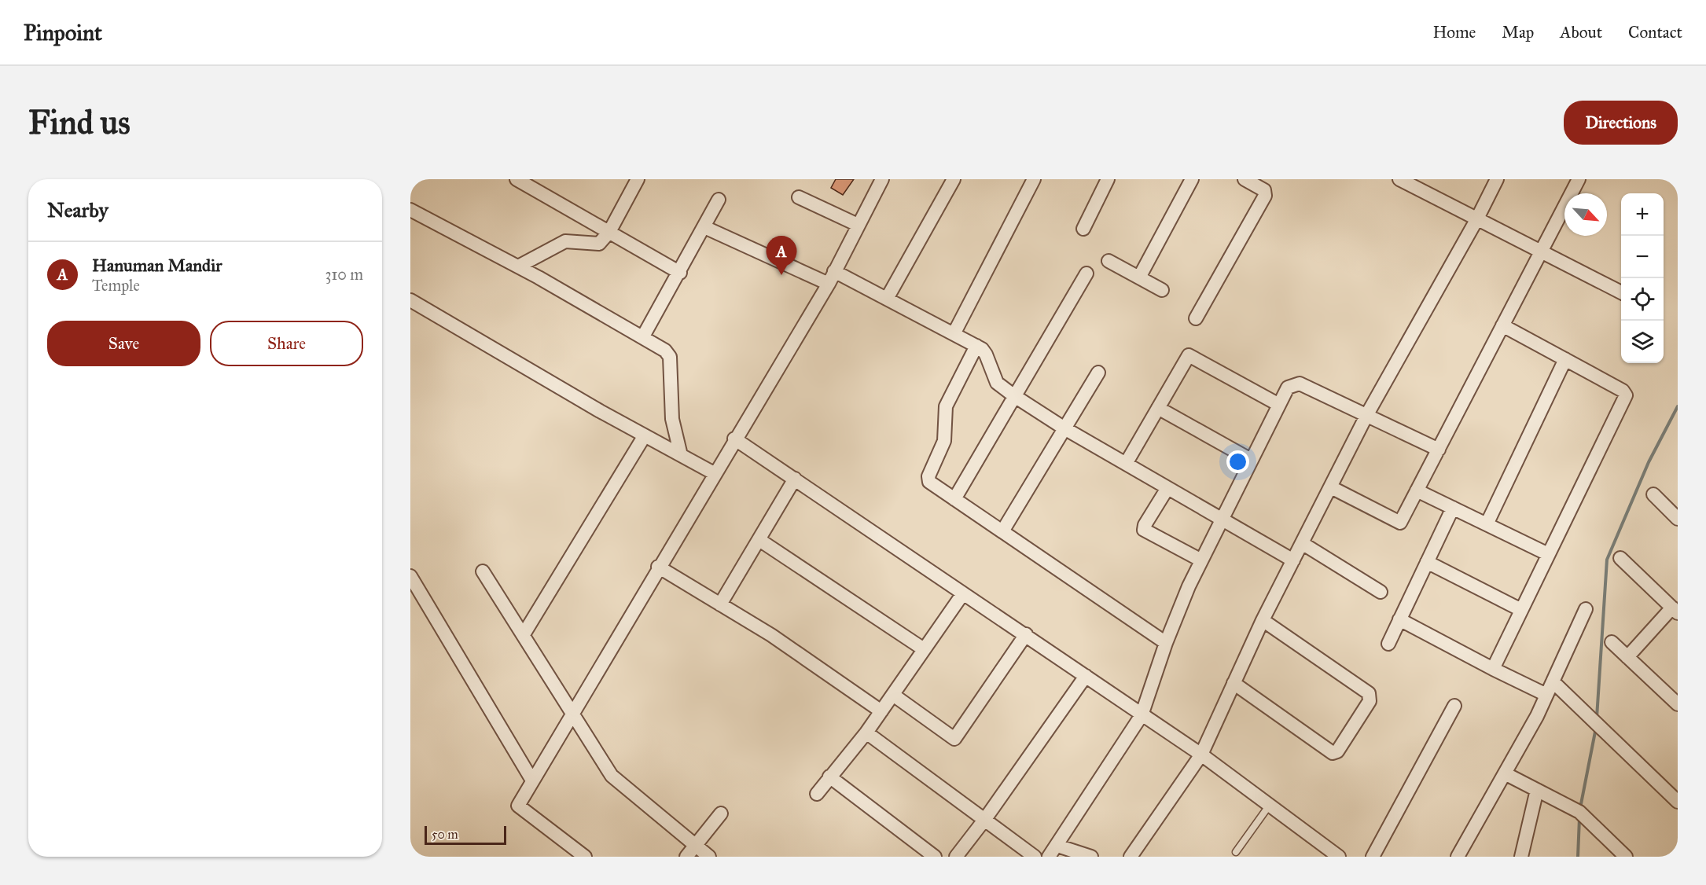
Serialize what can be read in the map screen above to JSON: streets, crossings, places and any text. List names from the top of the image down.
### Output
{
  "scale_bar": "50 m",
  "north": "bottom right",
  "page": {
    "header": "Pinpoint",
    "nav": [
      "Home",
      "Map",
      "About",
      "Contact"
    ],
    "buttons": [
      "Directions",
      ["Save", "Share"]
    ],
    "title": "Find us",
    "heading": "Nearby",
    "map_buttons": ["+", "−"],
    "pins": "A",
    "list": [
      {
        "mark": "A",
        "name": "Hanuman Mandir",
        "note": "Temple",
        "value": "310 m"
      }
    ],
    "scale": "50 m"
  }
}
